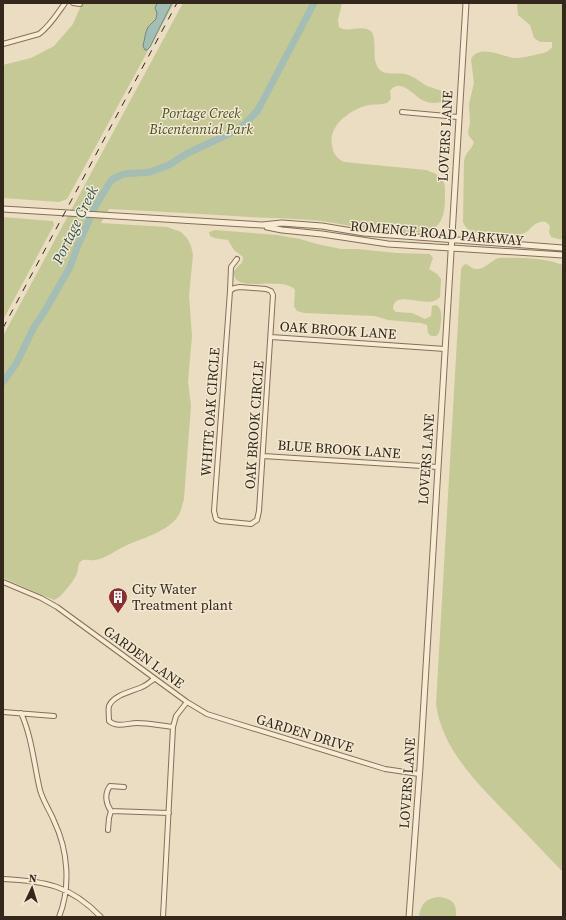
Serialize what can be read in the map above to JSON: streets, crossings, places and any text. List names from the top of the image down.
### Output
{
  "streets": {
    "street": [
      "LOVERS LANE",
      "ROMENCE ROAD PARKWAY",
      "OAK BROOK LANE",
      "WHITE OAK CIRCLE",
      "OAK BROOK CIRCLE",
      "BLUE BROOK LANE",
      "GARDEN LANE",
      "GARDEN DRIVE"
    ]
  },
  "crossings": [
    ["LOVERS LANE", "ROMENCE ROAD PARKWAY"],
    ["LOVERS LANE", "OAK BROOK LANE"],
    ["LOVERS LANE", "BLUE BROOK LANE"],
    ["LOVERS LANE", "GARDEN DRIVE"],
    ["OAK BROOK LANE", "WHITE OAK CIRCLE"],
    ["OAK BROOK LANE", "OAK BROOK CIRCLE"],
    ["WHITE OAK CIRCLE", "OAK BROOK CIRCLE"],
    ["OAK BROOK CIRCLE", "BLUE BROOK LANE"],
    ["GARDEN LANE", "GARDEN DRIVE"]
  ],
  "water": ["Portage Creek"],
  "parks": ["Portage Creek Bicentennial Park"],
  "places": {
    "building": ["City Water Treatment plant"]
  },
  "north": "top"
}
